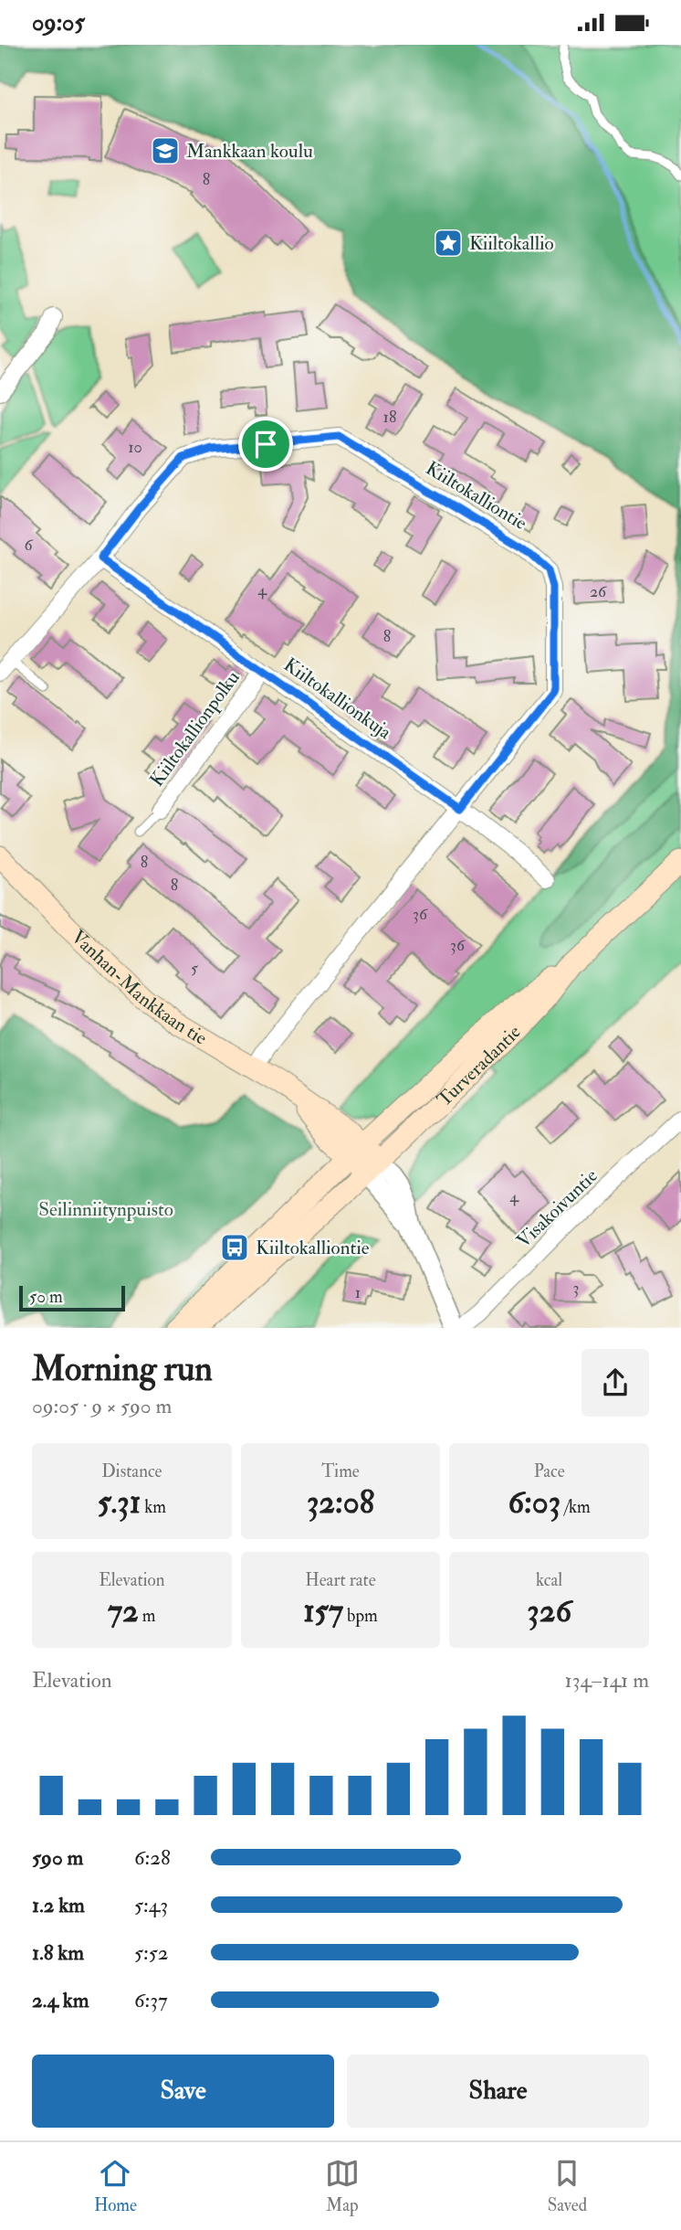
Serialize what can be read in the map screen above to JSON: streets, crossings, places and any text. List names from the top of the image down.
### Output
{
  "streets": {
    "main road": ["Vanhan-Mankkaan tie", "Turveradantie"],
    "street": [
      "Kiiltokalliontie",
      "Kiiltokallionkuja",
      "Kiiltokallionpolku",
      "Visakoivuntie"
    ]
  },
  "crossings": [
    ["Kiiltokalliontie", "Kiiltokallionkuja"],
    ["Kiiltokalliontie", "Vanhan-Mankkaan tie"],
    ["Kiiltokallionkuja", "Kiiltokallionpolku"],
    ["Vanhan-Mankkaan tie", "Turveradantie"]
  ],
  "parks": ["Seilinniitynpuisto"],
  "places": {
    "school or university": ["Mankkaan koulu"],
    "place": ["Kiiltokallio"],
    "bus stop": ["Kiiltokalliontie"]
  },
  "house_numbers": [
    "8",
    "18",
    "10",
    "6",
    "4",
    "26",
    "8",
    "8",
    "8",
    "36",
    "36",
    "5",
    "4",
    "3",
    "1"
  ],
  "scale_bar": "50 m",
  "page": {
    "status": "09:05",
    "scale": "50 m",
    "heading": ["Morning run", "09:05 · 9 × 590 m"],
    "stats": [
      ["Distance", "5.31 km"],
      ["Time", "32:08"],
      ["Pace", "6:03 /km"],
      ["Elevation", "72 m"],
      ["Heart rate", "157 bpm"],
      ["kcal", "326"]
    ],
    "chart": ["Elevation", "134–141 m"],
    "list": [
      {
        "name": "590 m",
        "note": "6:28"
      },
      {
        "name": "1.2 km",
        "note": "5:43"
      },
      {
        "name": "1.8 km",
        "note": "5:52"
      },
      {
        "name": "2.4 km",
        "note": "6:37"
      }
    ],
    "buttons": ["Save", "Share"],
    "tabs": ["Home", "Map", "Saved"]
  }
}
